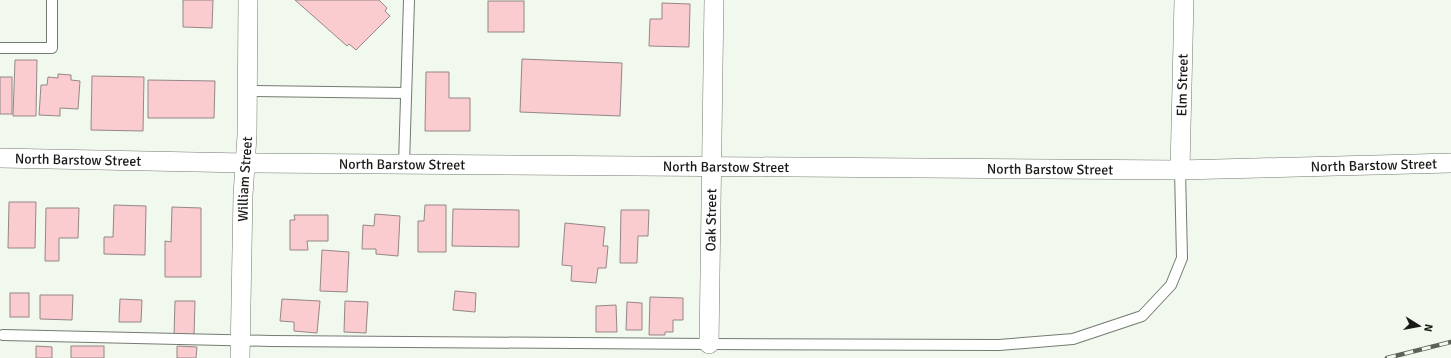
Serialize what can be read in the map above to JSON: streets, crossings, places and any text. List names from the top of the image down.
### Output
{
  "streets": {
    "street": [
      "Elm Street",
      "North Barstow Street",
      "William Street",
      "Oak Street"
    ]
  },
  "crossings": [
    ["Elm Street", "North Barstow Street"],
    ["North Barstow Street", "William Street"],
    ["North Barstow Street", "Oak Street"]
  ],
  "north": "right"
}
